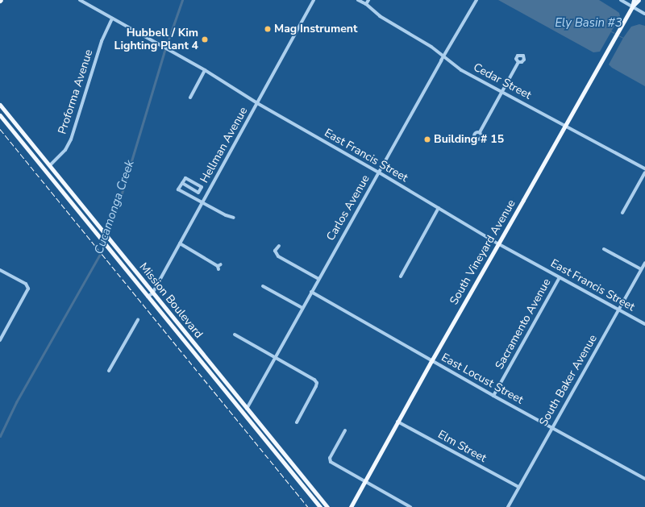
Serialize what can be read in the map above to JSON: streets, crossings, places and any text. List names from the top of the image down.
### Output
{
  "streets": {
    "main road": ["South Vineyard Avenue", "Mission Boulevard"],
    "street": [
      "Cedar Street",
      "Proforma Avenue",
      "Hellman Avenue",
      "East Francis Street",
      "Carlos Avenue",
      "Sacramento Avenue",
      "East Locust Street",
      "South Baker Avenue",
      "Elm Street"
    ]
  },
  "crossings": [
    ["Cedar Street", "Carlos Avenue"],
    ["Cedar Street", "South Vineyard Avenue"],
    ["Proforma Avenue", "East Francis Street"],
    ["Proforma Avenue", "Mission Boulevard"],
    ["Hellman Avenue", "East Francis Street"],
    ["Hellman Avenue", "Mission Boulevard"],
    ["East Francis Street", "Carlos Avenue"],
    ["East Francis Street", "South Vineyard Avenue"],
    ["East Francis Street", "Sacramento Avenue"],
    ["East Francis Street", "South Baker Avenue"],
    ["Carlos Avenue", "Mission Boulevard"],
    ["Carlos Avenue", "East Locust Street"],
    ["South Vineyard Avenue", "East Locust Street"],
    ["South Vineyard Avenue", "Elm Street"],
    ["Sacramento Avenue", "East Locust Street"],
    ["East Locust Street", "South Baker Avenue"],
    ["South Baker Avenue", "Elm Street"]
  ],
  "water": ["Ely Basin #3", "Cucamonga Creek"],
  "places": ["Mag Instrument", "Hubbell / Kim Lighting Plant 4", "Building # 15"]
}
